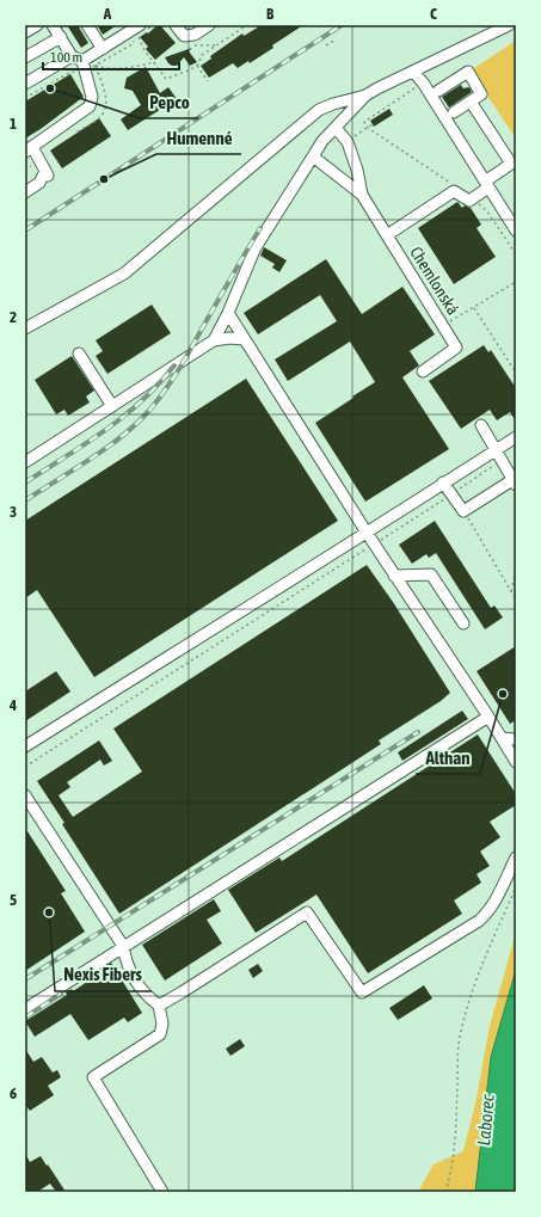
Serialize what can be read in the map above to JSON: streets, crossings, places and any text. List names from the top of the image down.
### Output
{
  "streets": {
    "street": ["Chemlonská"]
  },
  "water": ["Laborec"],
  "places": [
    "Pepco",
    "Humenné",
    "Althan",
    "Nexis Fibers"
  ],
  "scale_bar": "100 m",
  "grid": {
    "columns": ["A", "B", "C"],
    "rows": [
      "1",
      "2",
      "3",
      "4",
      "5",
      "6"
    ]
  }
}
